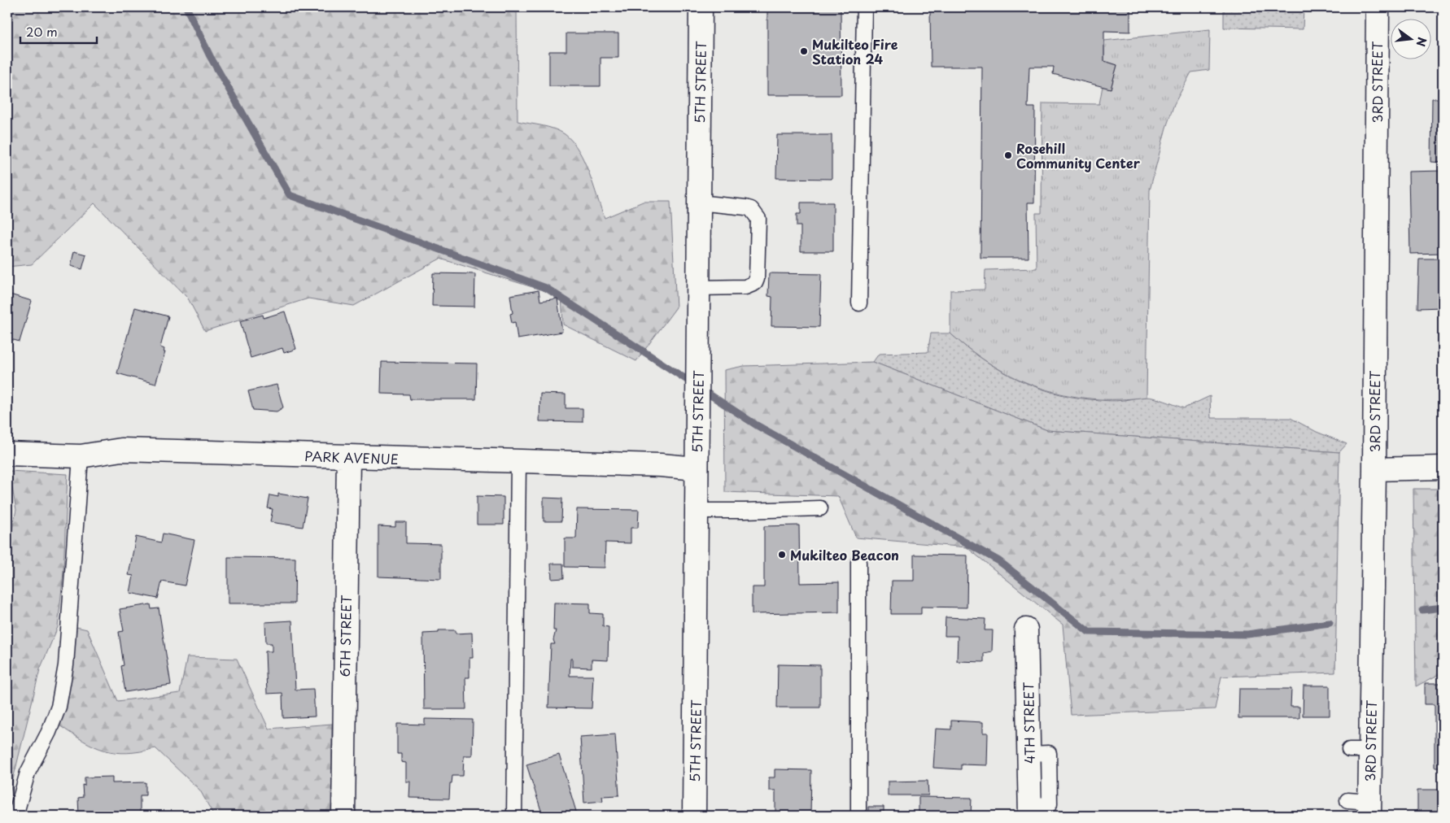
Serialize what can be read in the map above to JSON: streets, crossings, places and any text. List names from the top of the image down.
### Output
{
  "streets": {
    "street": [
      "5TH STREET",
      "3RD STREET",
      "PARK AVENUE",
      "6TH STREET",
      "4TH STREET"
    ]
  },
  "crossings": [
    ["5TH STREET", "PARK AVENUE"],
    ["PARK AVENUE", "6TH STREET"]
  ],
  "places": ["Mukilteo Fire Station 24", "Rosehill Community Center", "Mukilteo Beacon"],
  "scale_bar": "20 m",
  "north": "right"
}
